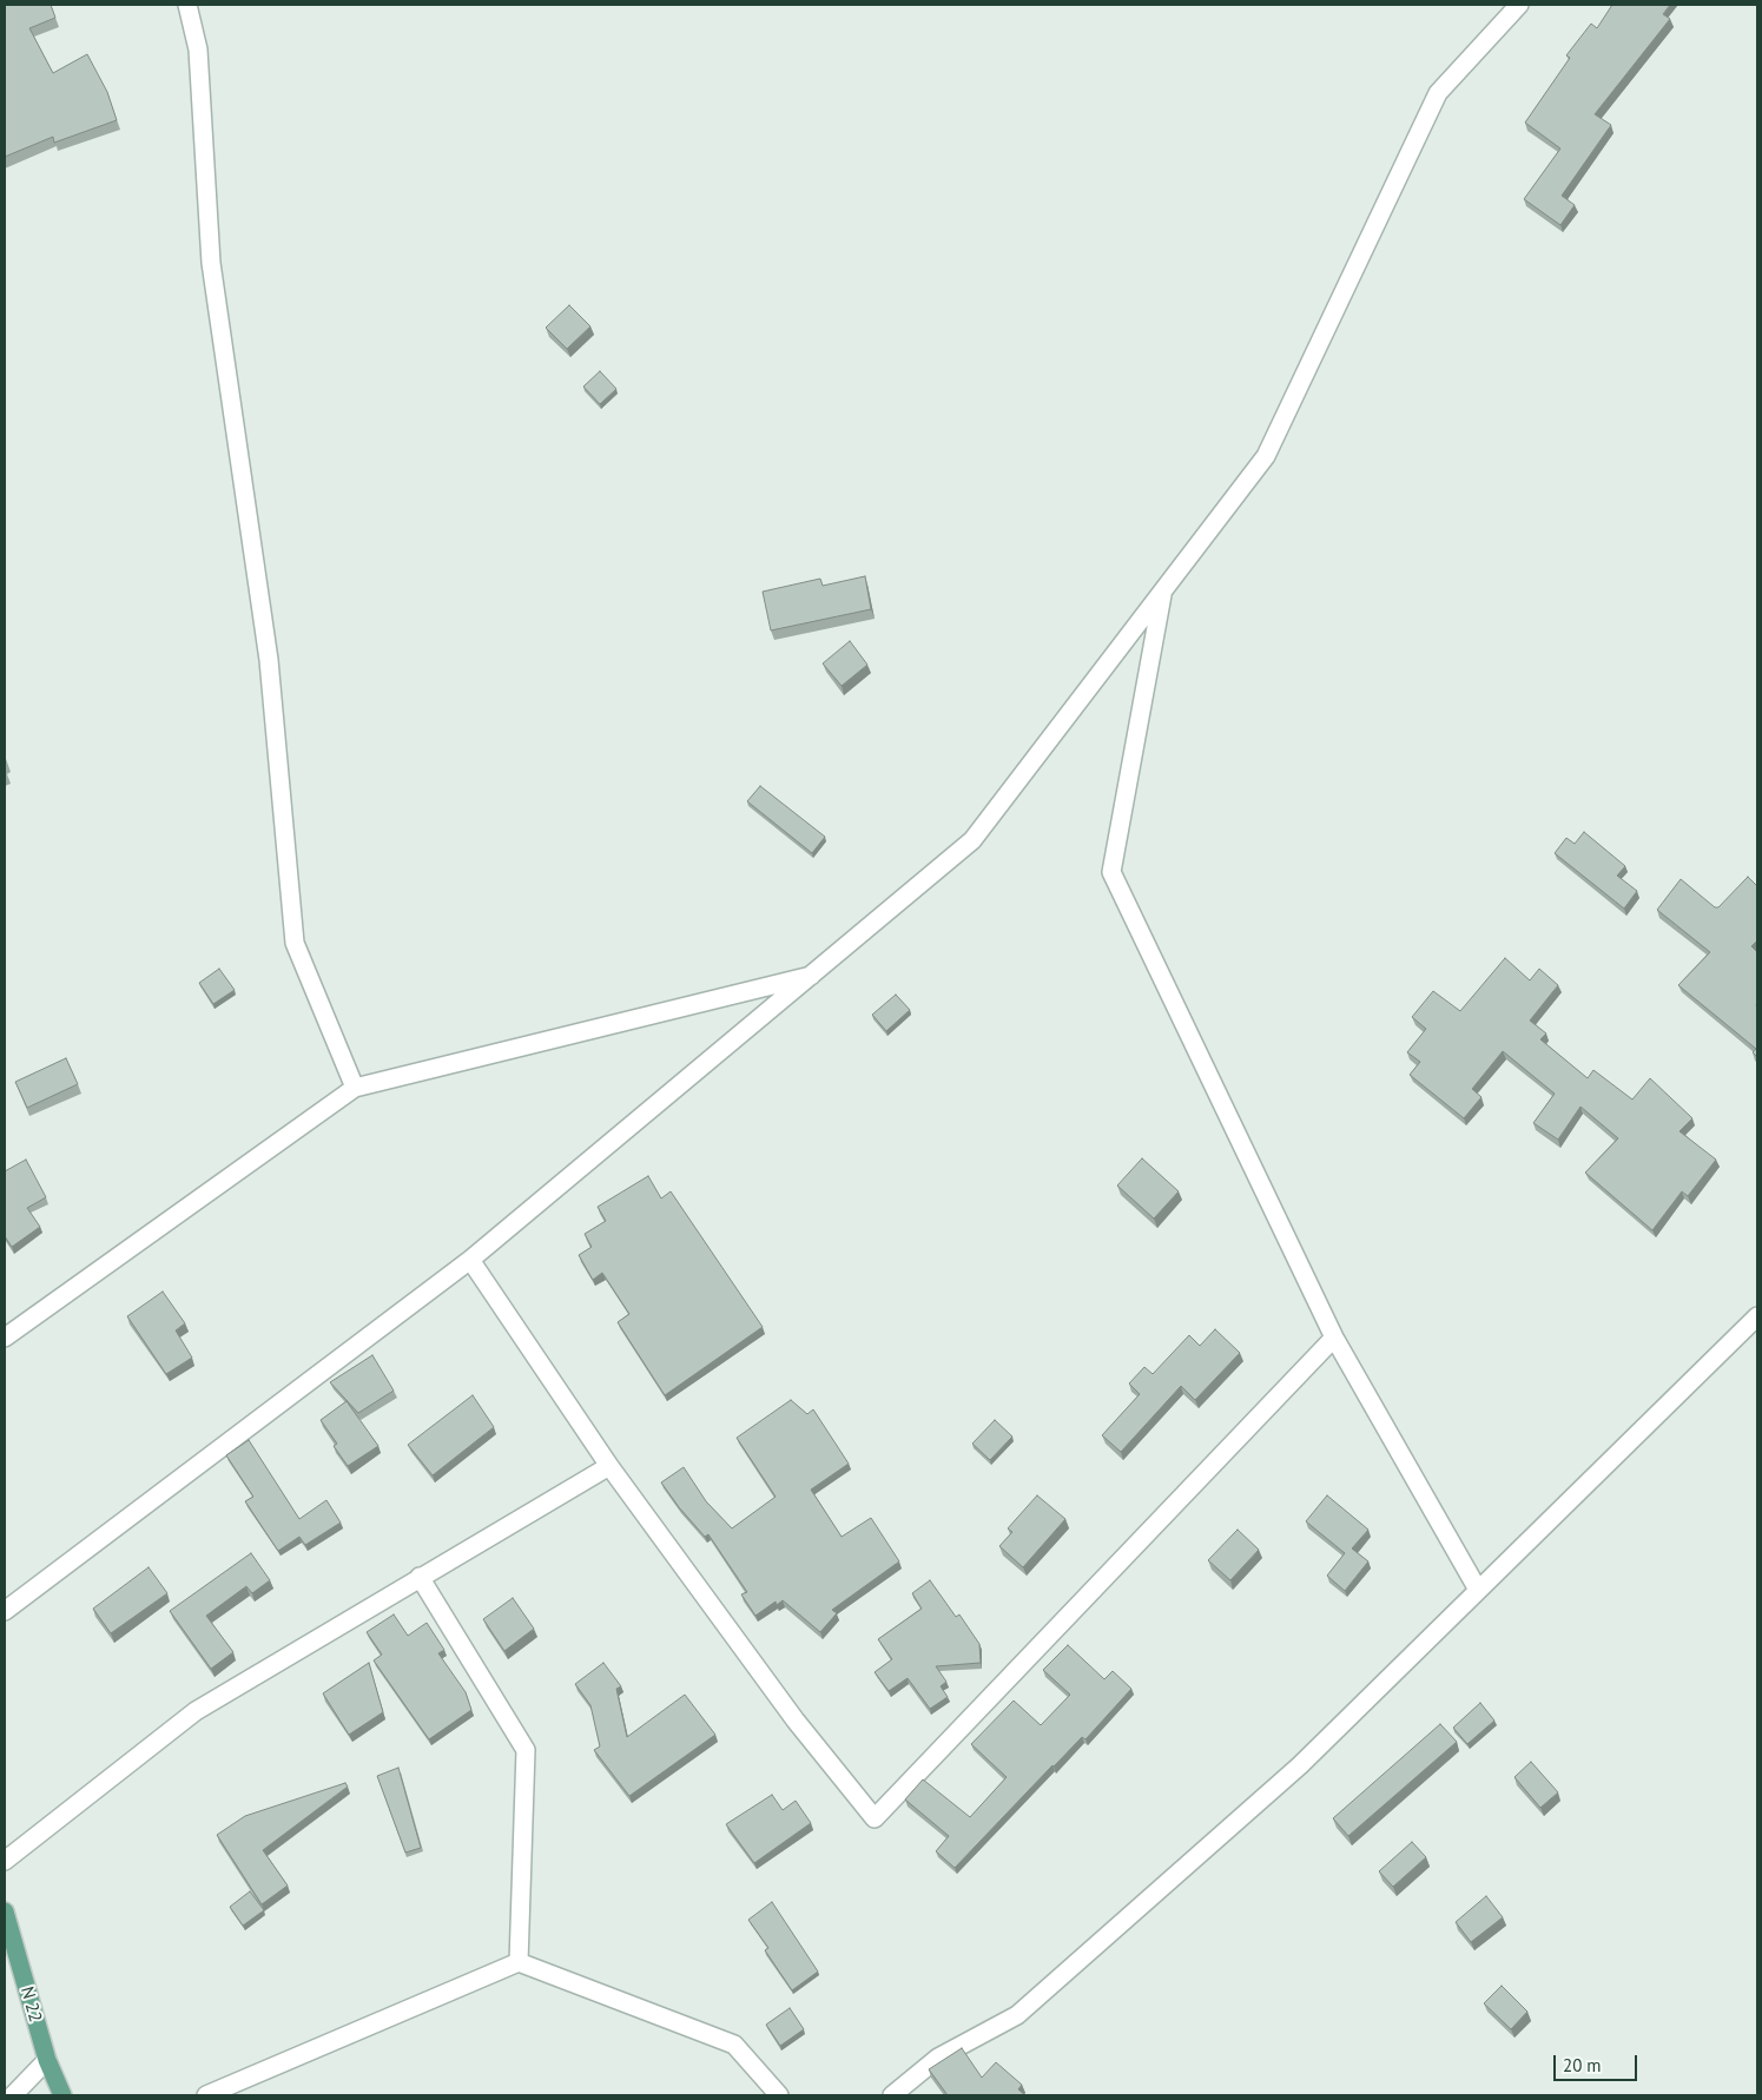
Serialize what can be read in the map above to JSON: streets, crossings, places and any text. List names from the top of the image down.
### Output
{
  "streets": {
    "main road": ["N 22"]
  },
  "scale_bar": "20 m"
}
